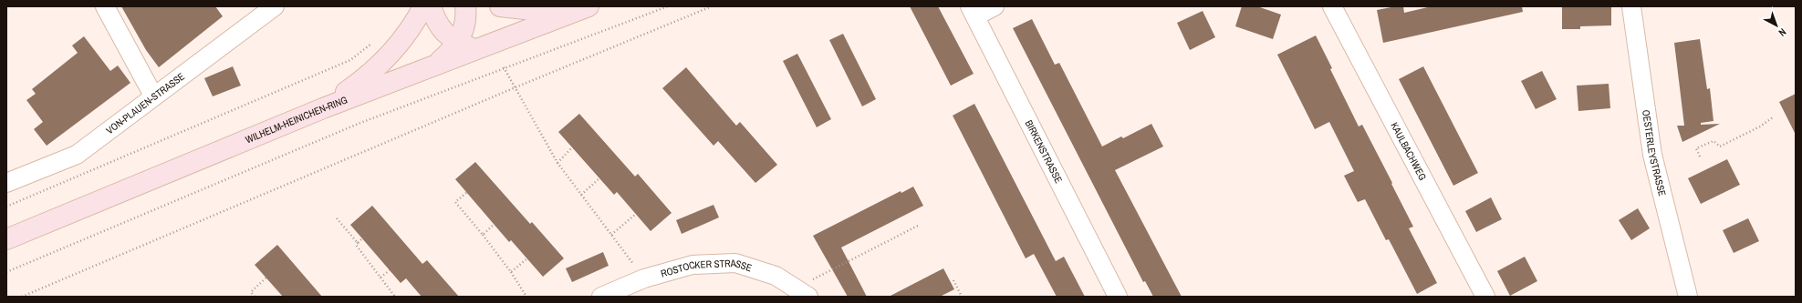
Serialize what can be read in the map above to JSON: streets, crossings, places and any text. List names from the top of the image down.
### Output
{
  "streets": {
    "main road": ["WILHELM-HEINICHEN-RING"],
    "street": [
      "VON-PLAUEN-STRASSE",
      "BIRKENSTRASSE",
      "KAULBACHWEG",
      "OESTERLEYSTRASSE",
      "ROSTOCKER STRASSE"
    ]
  },
  "north": "bottom right"
}
